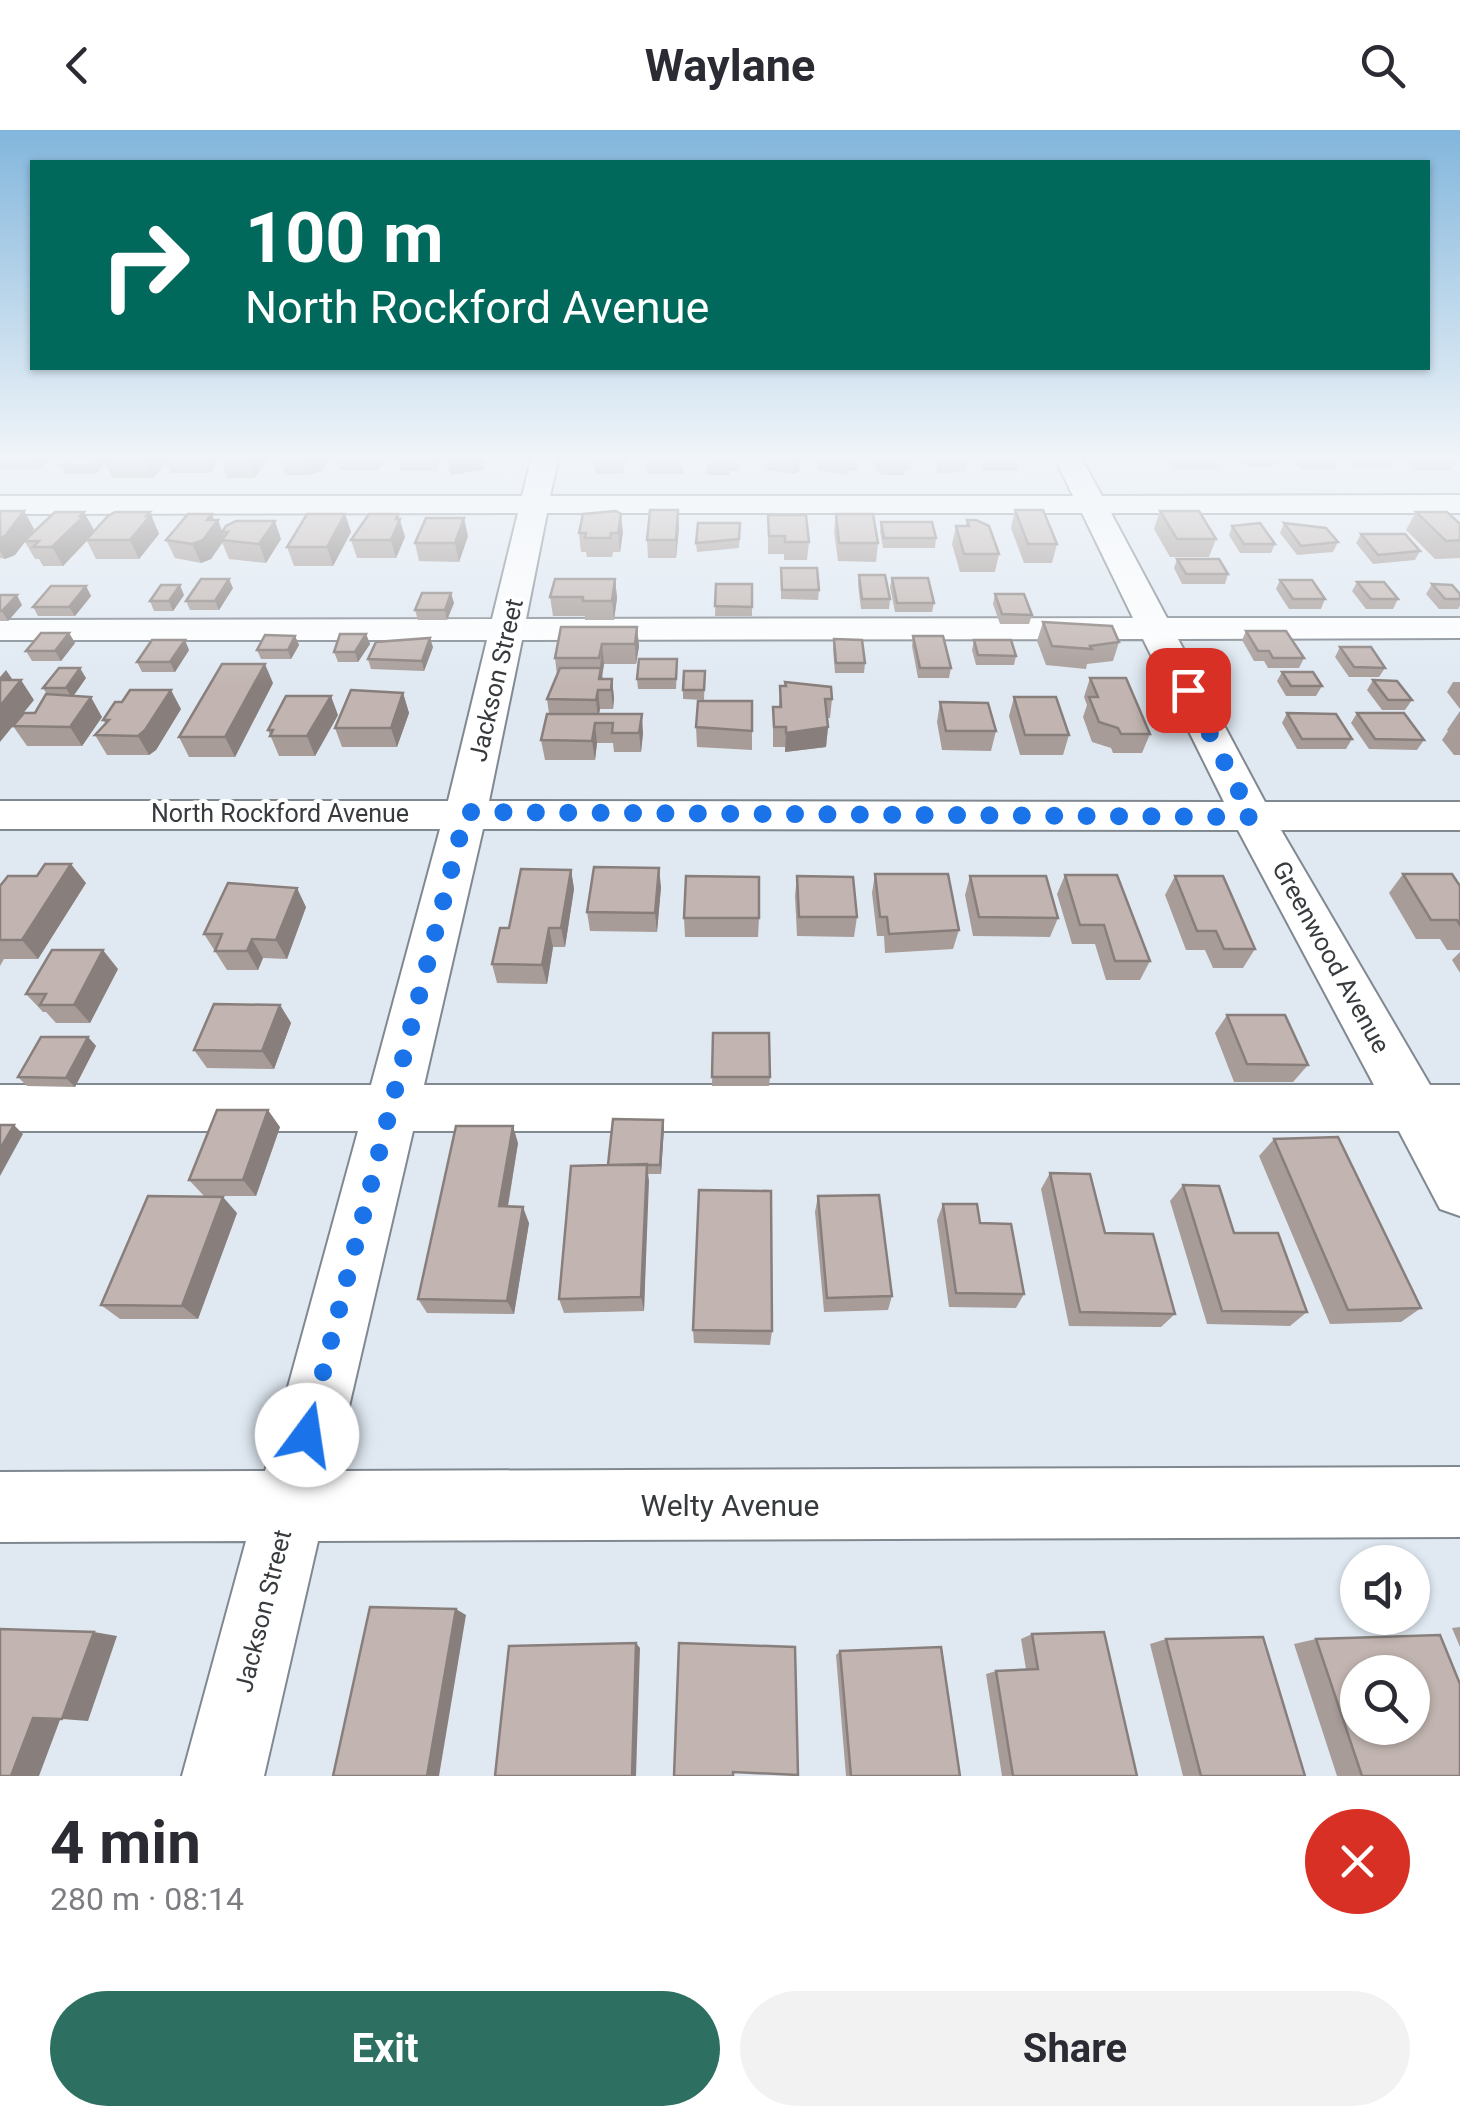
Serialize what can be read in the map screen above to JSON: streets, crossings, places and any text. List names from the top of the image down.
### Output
{
  "streets": {
    "street": [
      "Jackson Street",
      "North Rockford Avenue",
      "Greenwood Avenue",
      "Welty Avenue"
    ]
  },
  "crossings": [
    ["Jackson Street", "North Rockford Avenue"],
    ["Jackson Street", "Welty Avenue"],
    ["North Rockford Avenue", "Greenwood Avenue"]
  ],
  "page": {
    "header": "Waylane",
    "turn": ["100 m", "North Rockford Avenue"],
    "heading": ["4 min", "280 m · 08:14"],
    "buttons": ["Exit", "Share"]
  }
}
